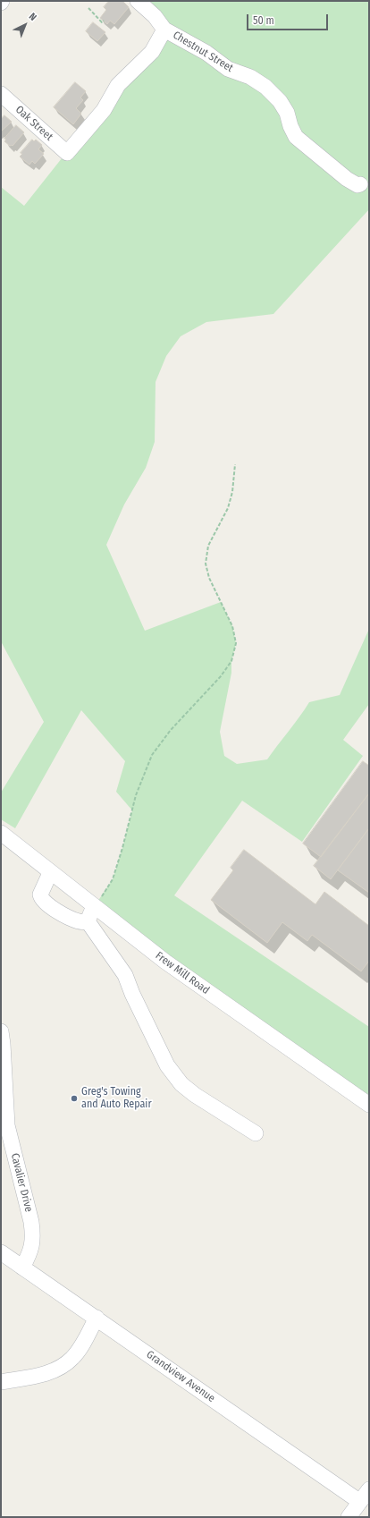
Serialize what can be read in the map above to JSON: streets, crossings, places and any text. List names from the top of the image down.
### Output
{
  "streets": {
    "street": [
      "Chestnut Street",
      "Oak Street",
      "Frew Mill Road",
      "Cavalier Drive",
      "Grandview Avenue"
    ]
  },
  "crossings": [
    ["Chestnut Street", "Oak Street"],
    ["Cavalier Drive", "Grandview Avenue"]
  ],
  "places": ["Greg's Towing and Auto Repair"],
  "scale_bar": "50 m",
  "north": "top right"
}
